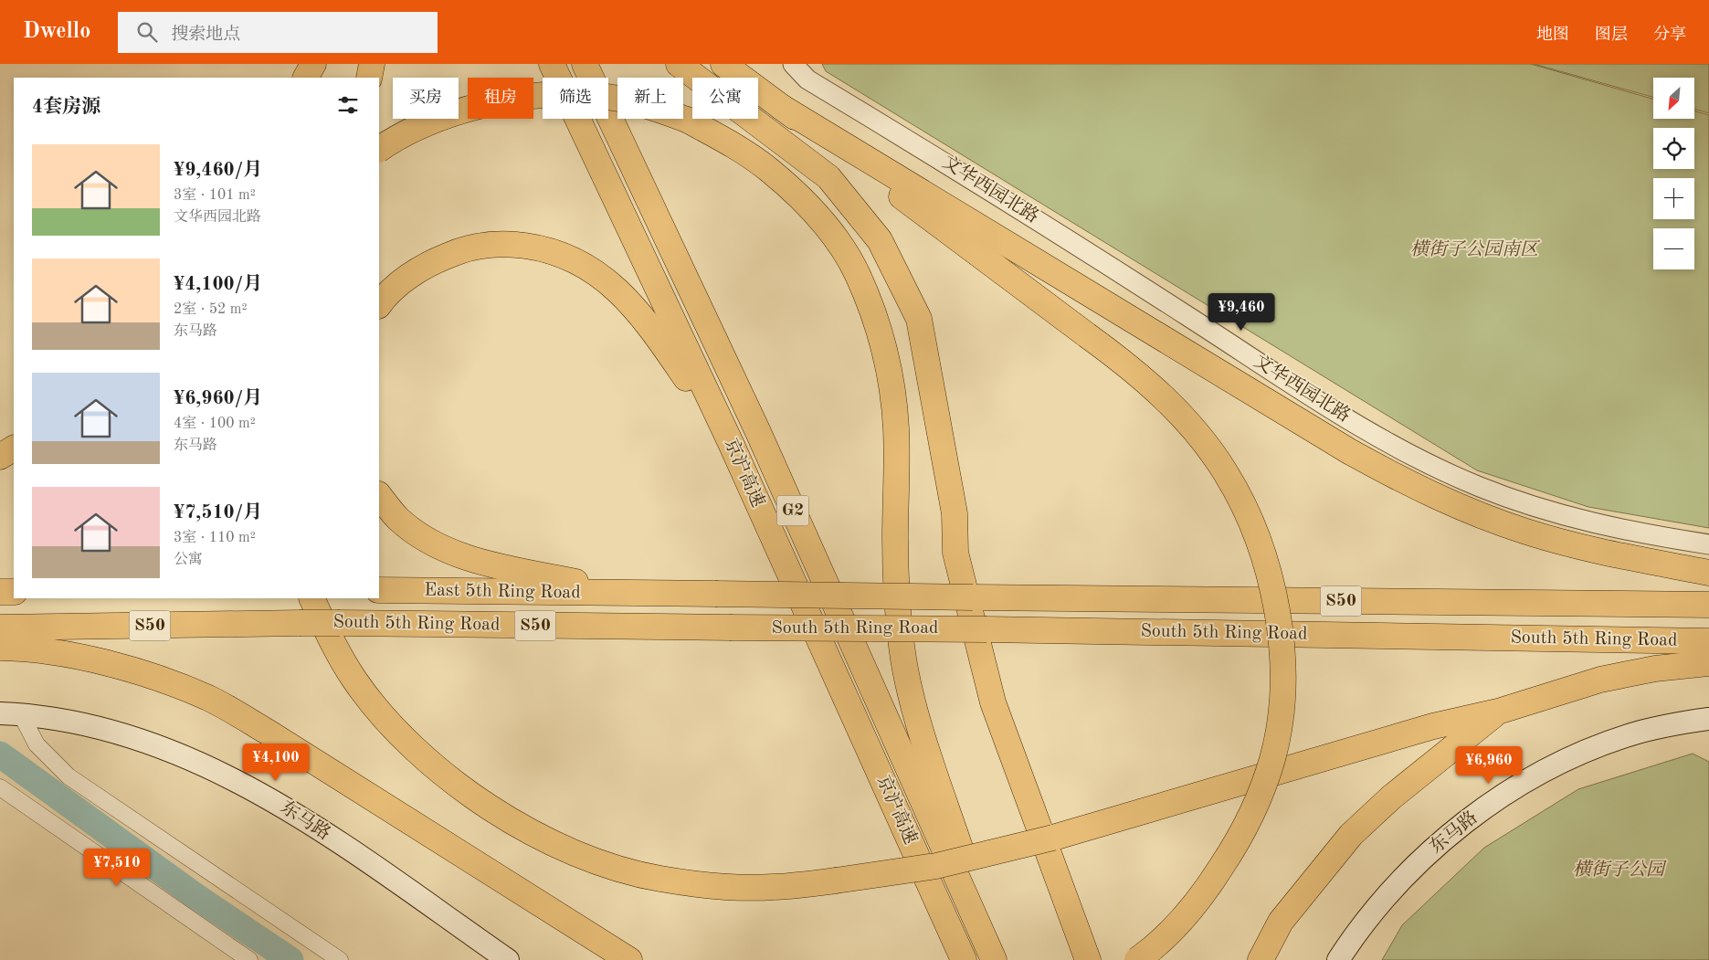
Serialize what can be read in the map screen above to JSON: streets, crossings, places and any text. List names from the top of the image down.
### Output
{
  "streets": {
    "highway": [
      "京沪高速",
      "G2",
      "East 5th Ring Road",
      "S50",
      "South 5th Ring Road"
    ],
    "main road": ["东马路"],
    "street": ["文华西园北路"]
  },
  "crossings": [
    ["East 5th Ring Road", "South 5th Ring Road"]
  ],
  "parks": ["横街子公园南区", "横街子公园"],
  "north": "bottom left",
  "page": {
    "header": "Dwello",
    "search": "搜索地点",
    "nav": ["地图", "图层", "分享"],
    "map_buttons": ["+", "−"],
    "chip": [
      "买房",
      "租房",
      "筛选",
      "新上",
      "公寓"
    ],
    "heading": "4套房源",
    "list": [
      {
        "name": "¥9,460/月",
        "note": "3室 · 101 m² · 文华西园北路"
      },
      {
        "name": "¥4,100/月",
        "note": "2室 · 52 m² · 东马路"
      },
      {
        "name": "¥6,960/月",
        "note": "4室 · 100 m² · 东马路"
      },
      {
        "name": "¥7,510/月",
        "note": "3室 · 110 m² · 公寓"
      }
    ],
    "price": [
      "¥9,460",
      "¥4,100",
      "¥6,960",
      "¥7,510"
    ]
  }
}
